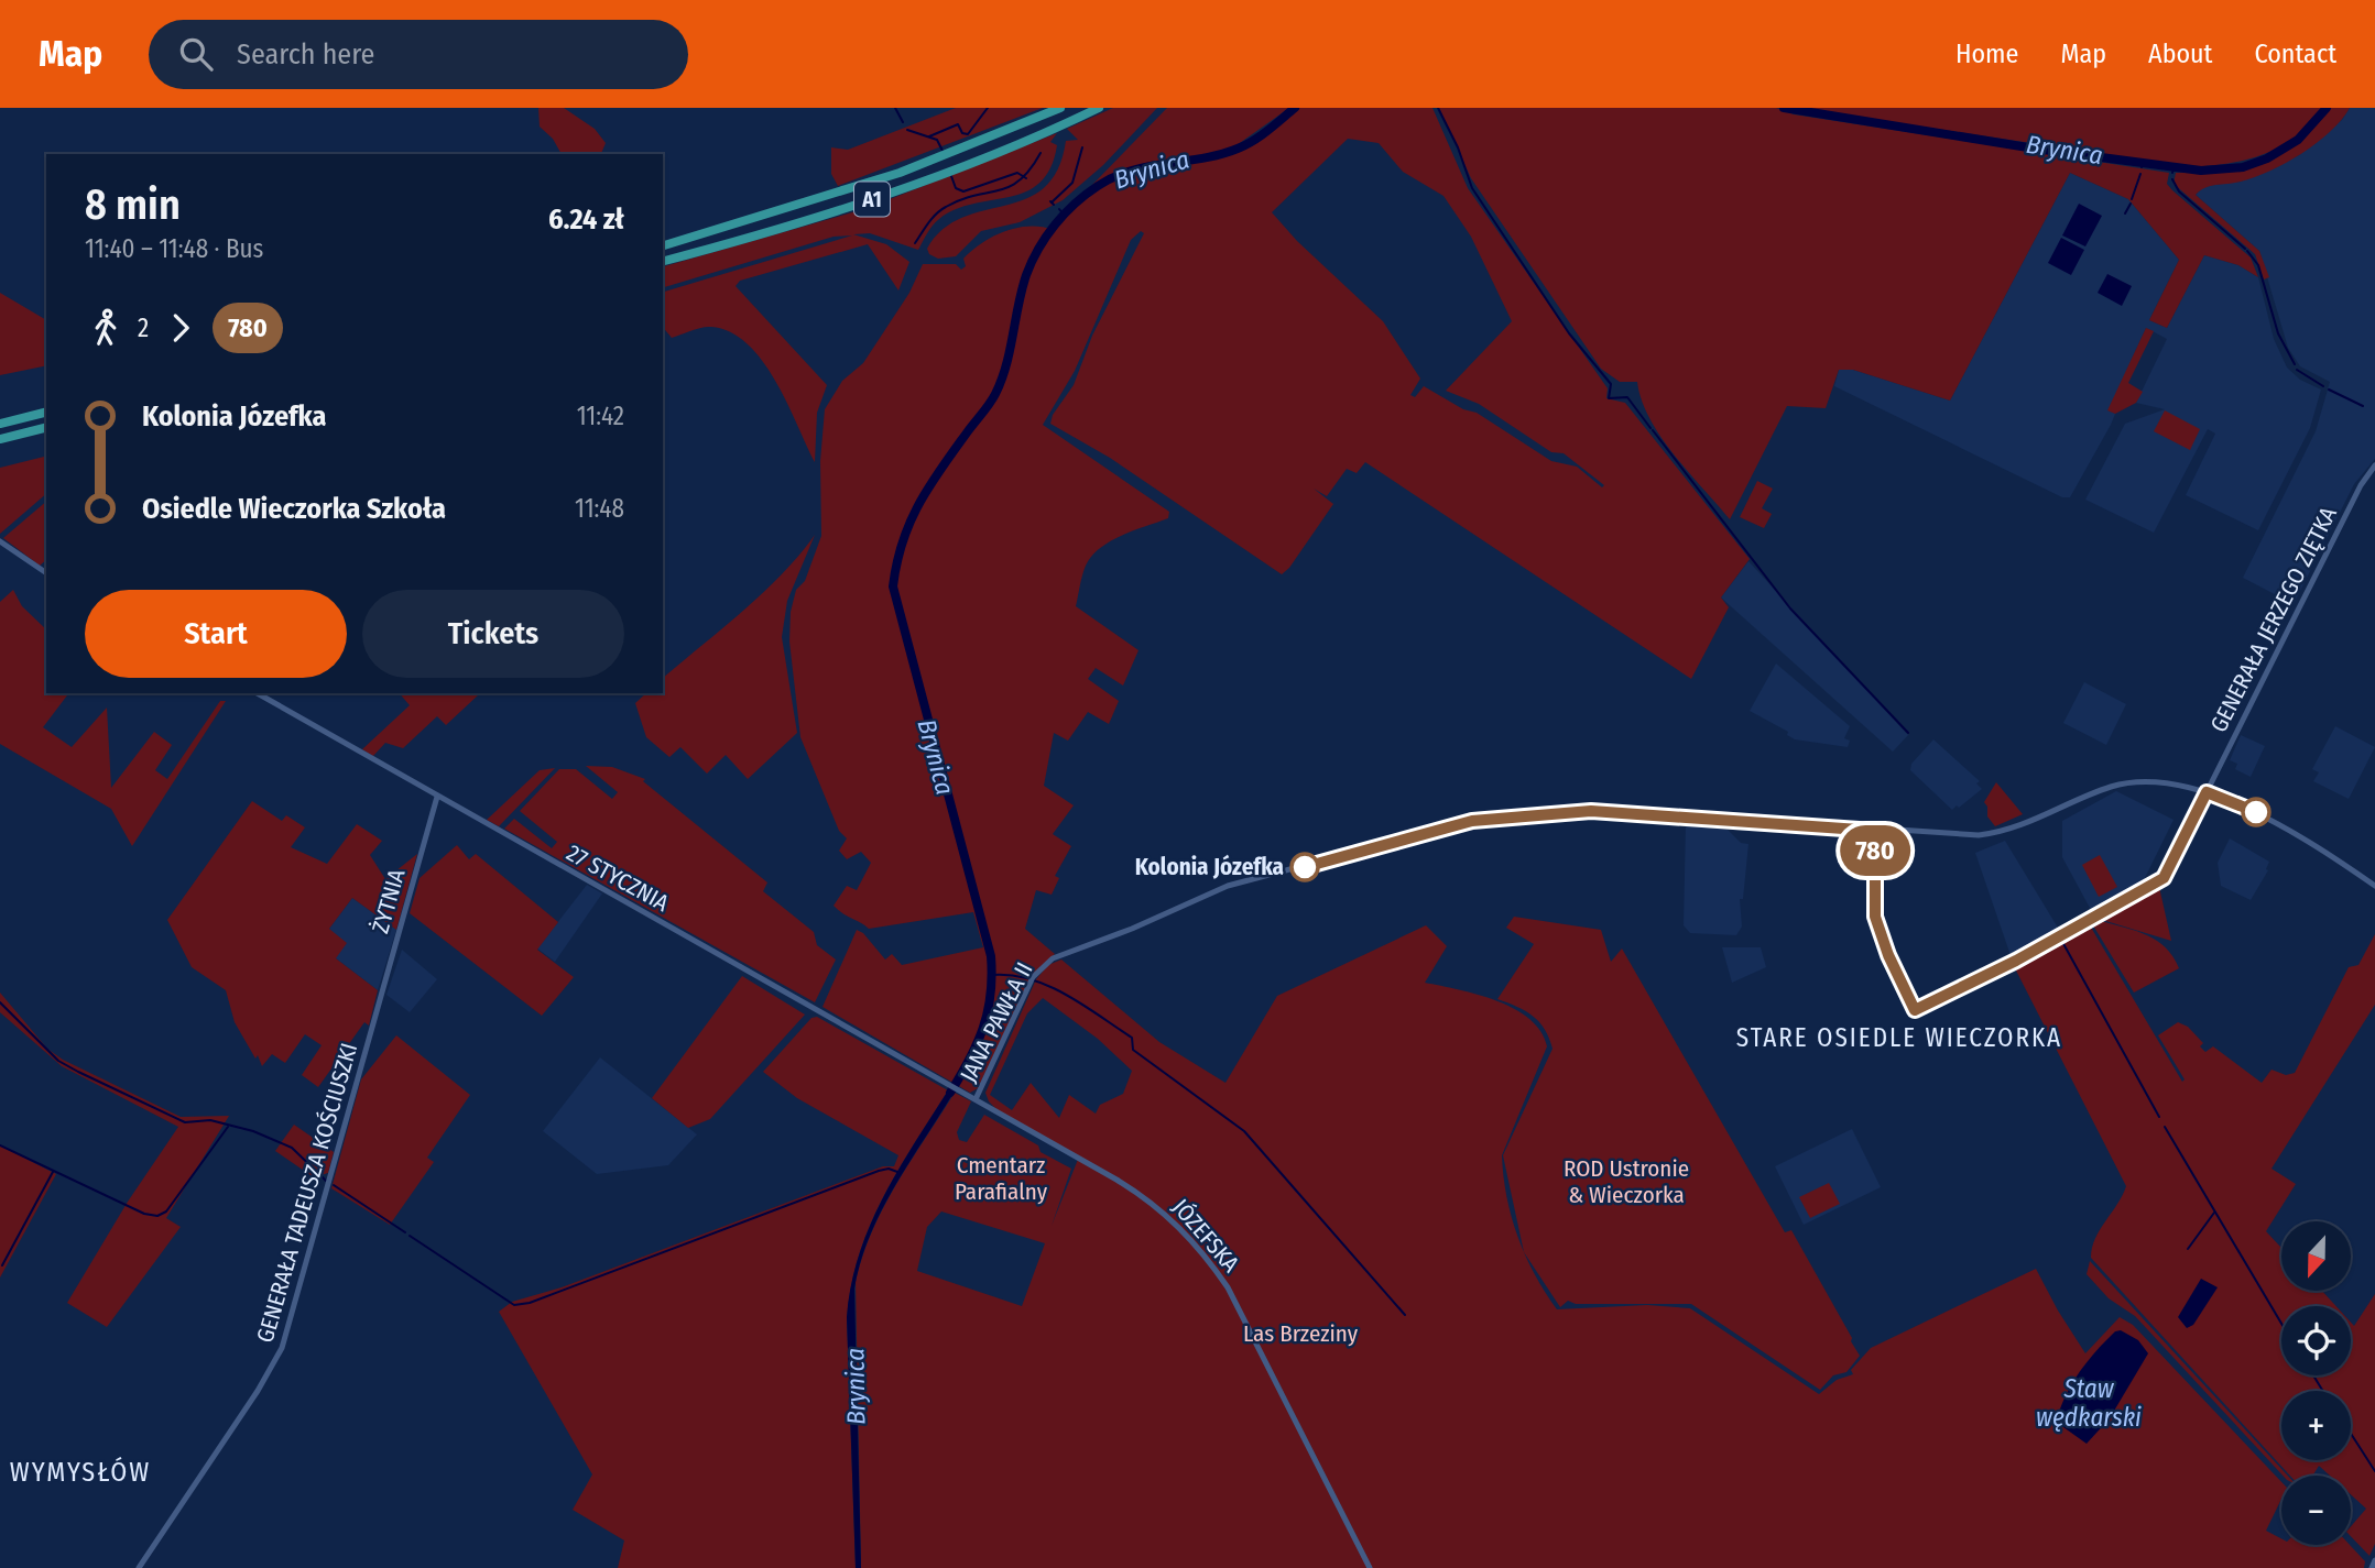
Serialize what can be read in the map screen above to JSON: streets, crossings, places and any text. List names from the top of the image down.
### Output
{
  "streets": {
    "highway": ["A1"],
    "street": [
      "GENERAŁA JERZEGO ZIĘTKA",
      "27 STYCZNIA",
      "ŻYTNIA",
      "JANA PAWŁA II",
      "GENERAŁA TADEUSZA KOŚCIUSZKI",
      "JÓZEFSKA"
    ]
  },
  "crossings": [
    ["GENERAŁA JERZEGO ZIĘTKA", "JANA PAWŁA II"],
    ["27 STYCZNIA", "ŻYTNIA"],
    ["27 STYCZNIA", "JÓZEFSKA"],
    ["ŻYTNIA", "GENERAŁA TADEUSZA KOŚCIUSZKI"],
    ["JANA PAWŁA II", "JÓZEFSKA"]
  ],
  "districts": ["STARE OSIEDLE WIECZORKA", "WYMYSŁÓW"],
  "water": ["Brynica", "Staw wędkarski"],
  "parks": ["Cmentarz Parafialny", "ROD Ustronie & Wieczorka", "Las Brzeziny"],
  "places": ["Kolonia Józefka"],
  "lines": ["bus line 780"],
  "north": "bottom",
  "page": {
    "header": "Map",
    "search": "Search here",
    "nav": [
      "Home",
      "Map",
      "About",
      "Contact"
    ],
    "on_map": "780",
    "heading": ["8 min", "11:40 – 11:48 · Bus", "6.24 zł"],
    "legs": ["2", "780"],
    "list": [
      {
        "name": "Kolonia Józefka",
        "value": "11:42"
      },
      {
        "name": "Osiedle Wieczorka Szkoła",
        "value": "11:48"
      }
    ],
    "buttons": ["Start", "Tickets"],
    "map_buttons": ["+", "−"]
  }
}
